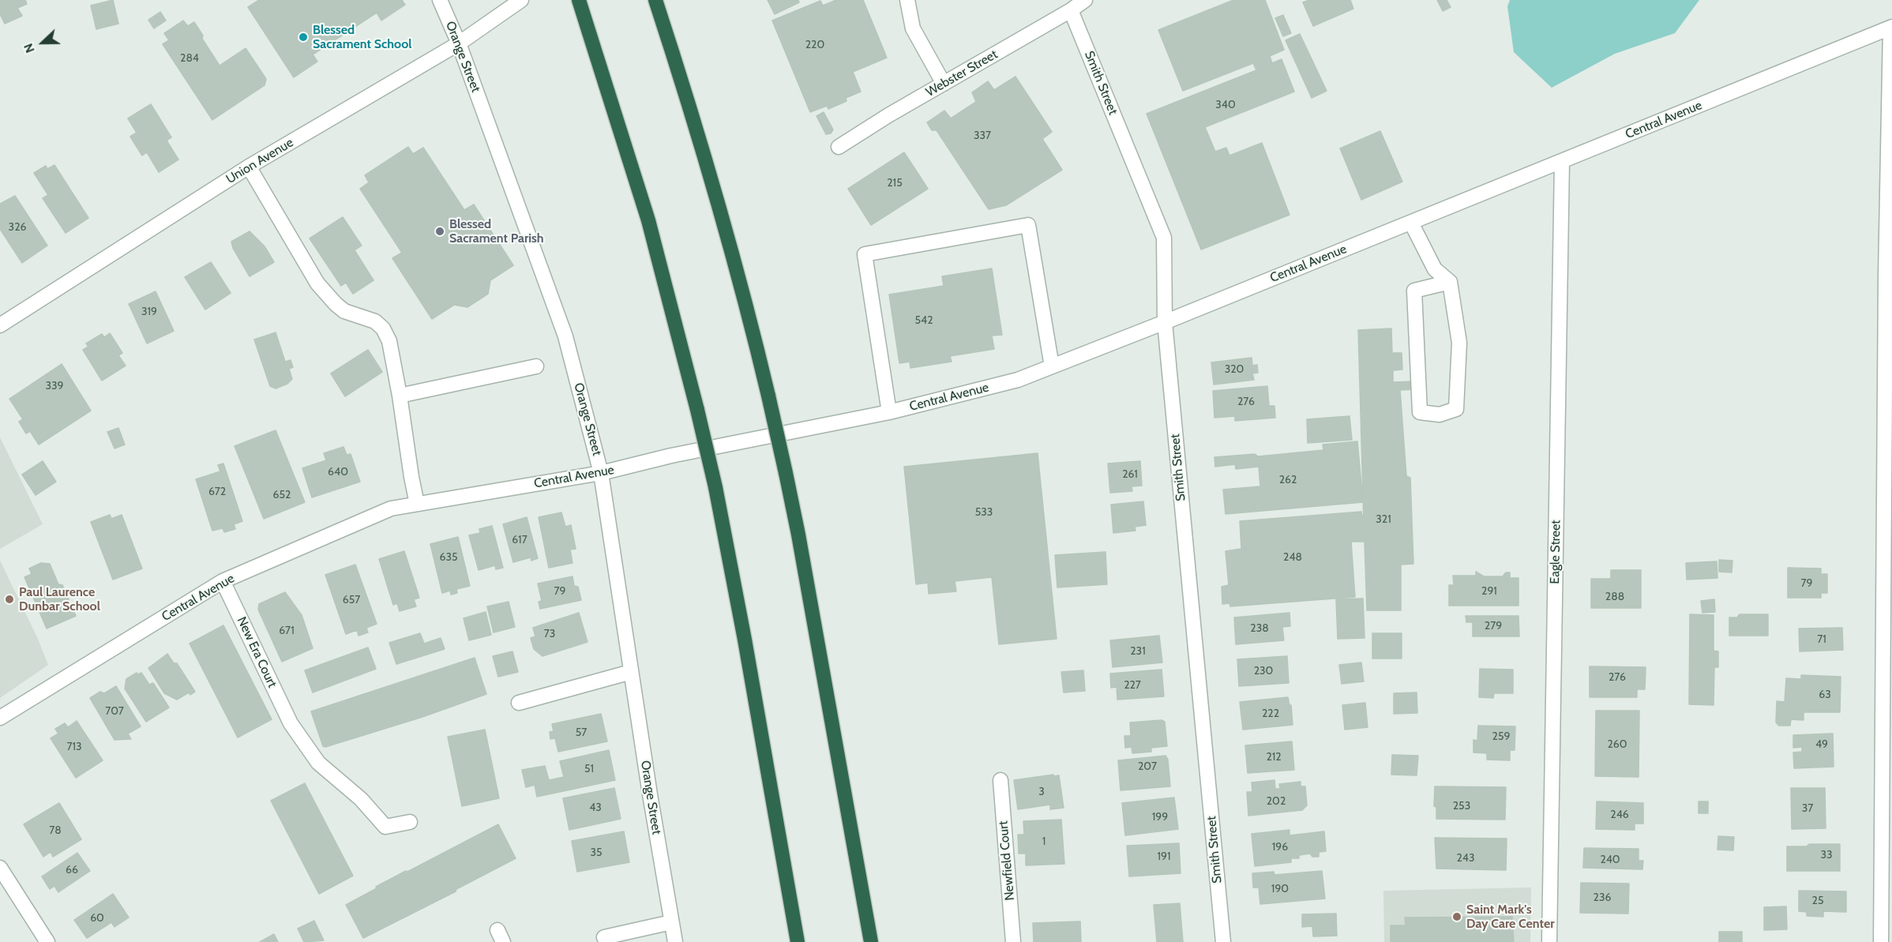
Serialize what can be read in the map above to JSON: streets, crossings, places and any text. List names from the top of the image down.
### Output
{
  "streets": {
    "street": [
      "Orange Street",
      "Webster Street",
      "Smith Street",
      "Central Avenue",
      "Union Avenue",
      "Eagle Street",
      "New Era Court",
      "Newfield Court"
    ]
  },
  "crossings": [
    ["Orange Street", "Central Avenue"],
    ["Orange Street", "Union Avenue"],
    ["Webster Street", "Smith Street"],
    ["Smith Street", "Central Avenue"],
    ["Central Avenue", "Eagle Street"],
    ["Central Avenue", "New Era Court"]
  ],
  "places": [
    "Blessed Sacrament School",
    "Blessed Sacrament Parish",
    "Paul Laurence Dunbar School",
    "Saint Mark's Day Care Center"
  ],
  "house_numbers": [
    "220",
    "284",
    "340",
    "337",
    "215",
    "326",
    "319",
    "542",
    "320",
    "339",
    "276",
    "640",
    "261",
    "262",
    "672",
    "652",
    "533",
    "321",
    "617",
    "635",
    "248",
    "79",
    "79",
    "291",
    "288",
    "657",
    "279",
    "238",
    "671",
    "73",
    "71",
    "231",
    "230",
    "276",
    "227",
    "63",
    "707",
    "222",
    "57",
    "259",
    "260",
    "49",
    "713",
    "212",
    "207",
    "51",
    "3",
    "202",
    "253",
    "43",
    "37",
    "246",
    "199",
    "78",
    "1",
    "196",
    "35",
    "33",
    "191",
    "243",
    "240",
    "66",
    "190",
    "236",
    "25",
    "60"
  ],
  "north": "left"
}
